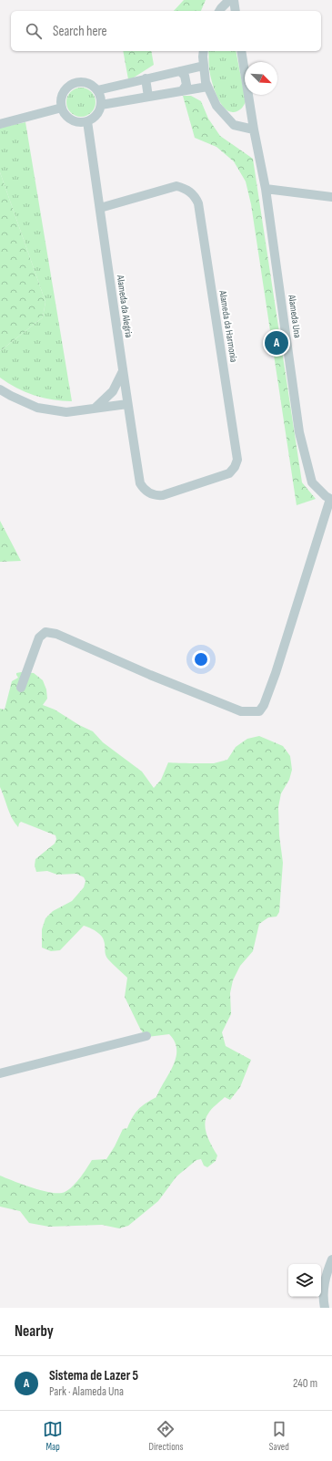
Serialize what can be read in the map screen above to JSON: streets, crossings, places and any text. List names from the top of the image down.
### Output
{
  "streets": {
    "street": ["Alameda da Alegria", "Alameda Una", "Alameda da Harmonia"]
  },
  "crossings": [
    ["Alameda da Alegria", "Alameda da Harmonia"]
  ],
  "north": "bottom right",
  "page": {
    "search": "Search here",
    "pins": "A",
    "heading": "Nearby",
    "list": [
      {
        "mark": "A",
        "name": "Sistema de Lazer 5",
        "note": "Park · Alameda Una",
        "value": "240 m"
      }
    ],
    "nav": ["Map", "Directions", "Saved"]
  }
}
